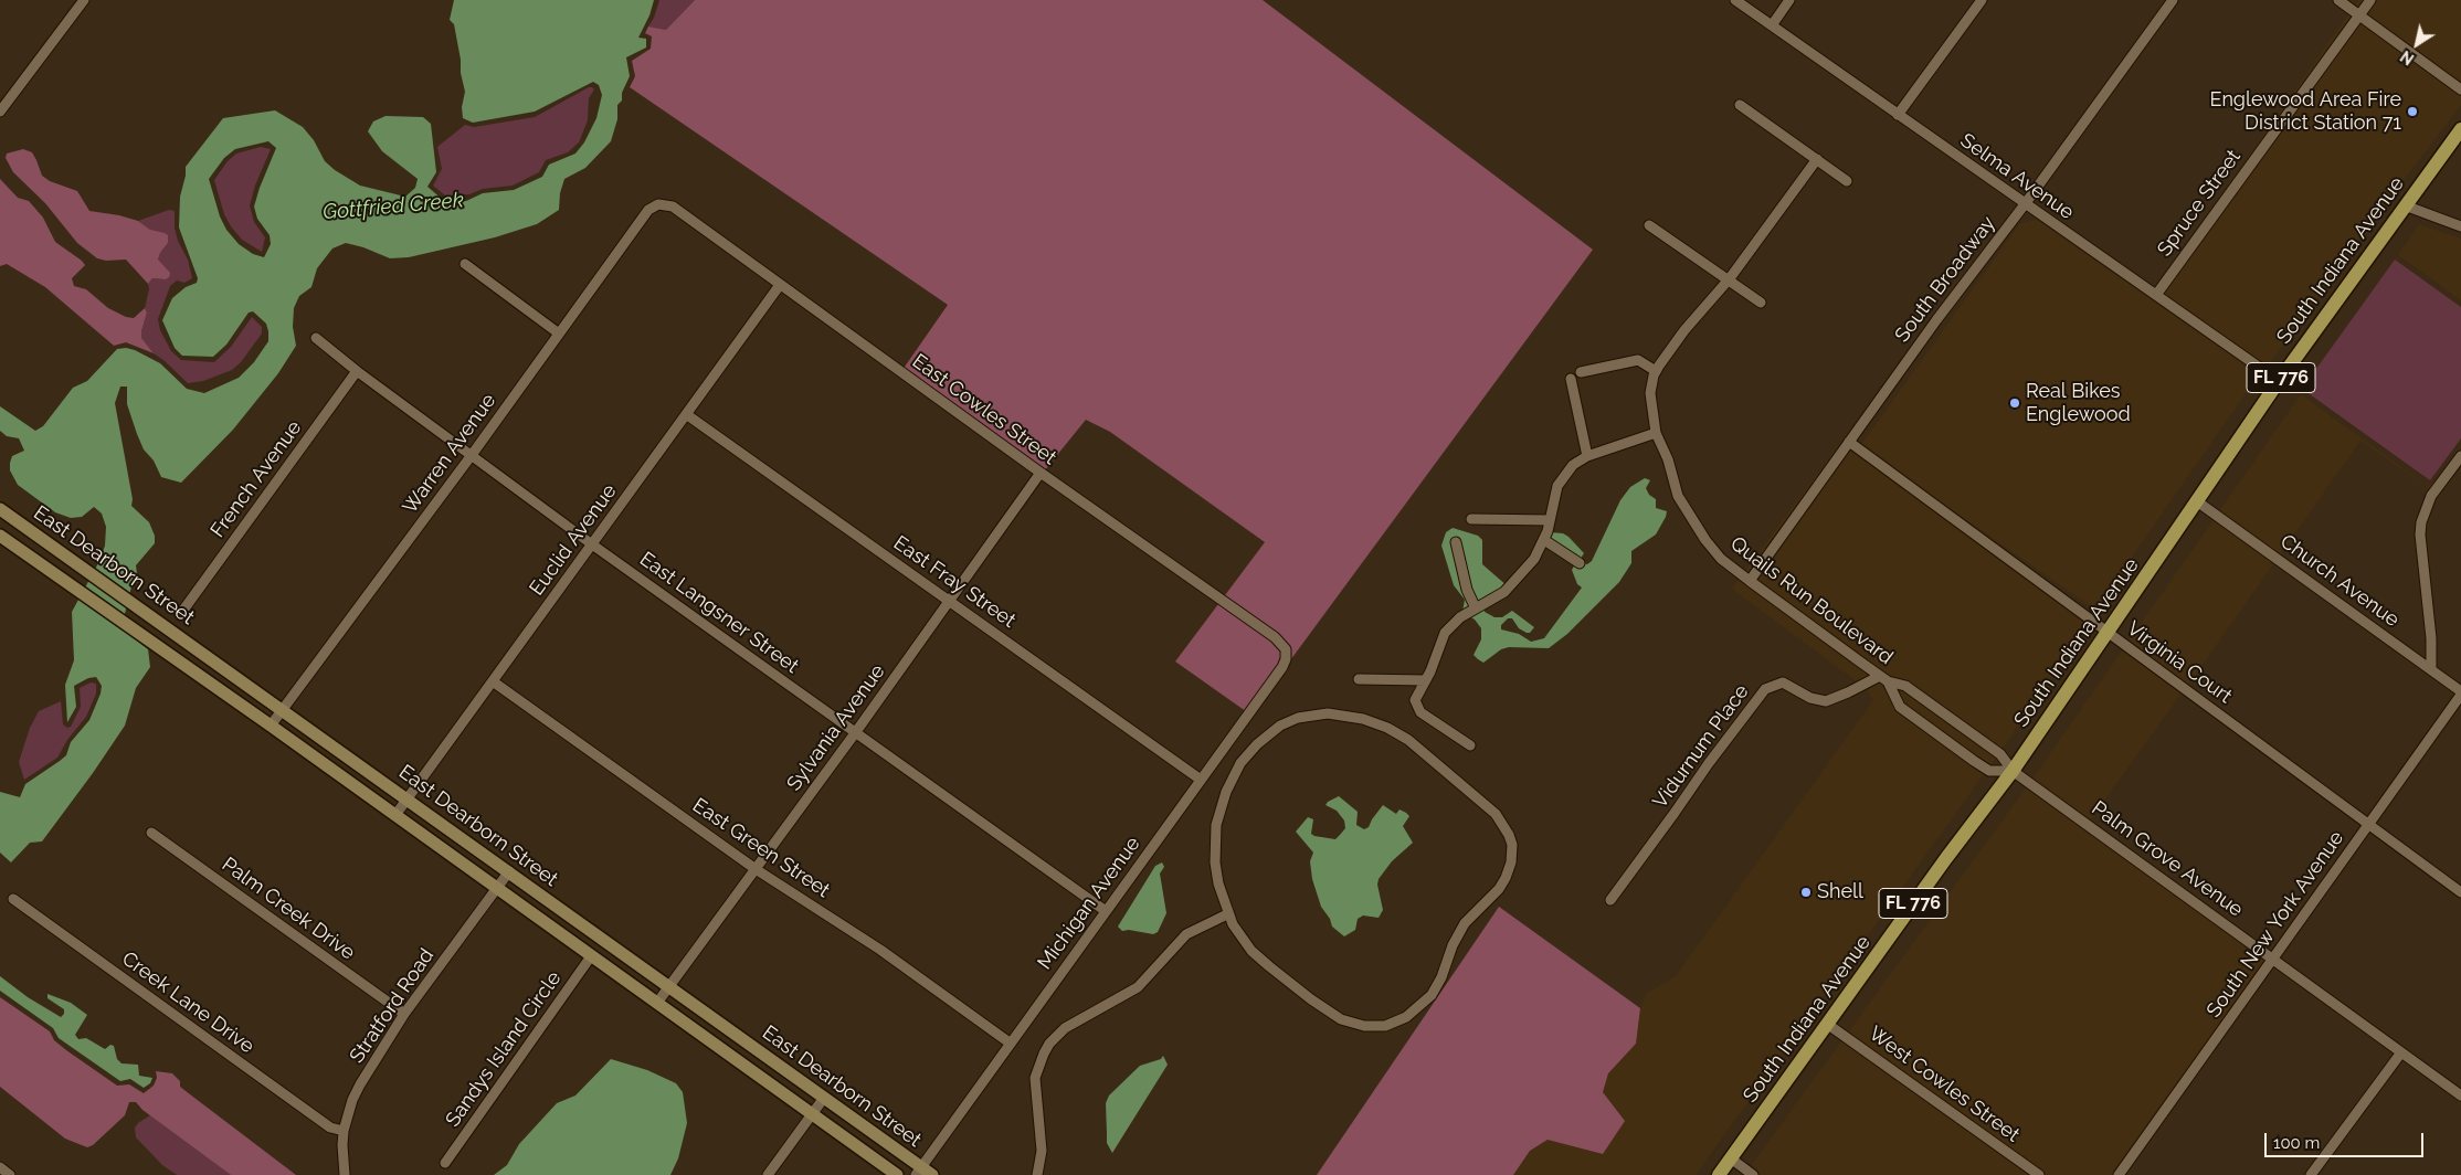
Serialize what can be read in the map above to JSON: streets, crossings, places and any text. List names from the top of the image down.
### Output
{
  "streets": {
    "main road": ["South Indiana Avenue", "FL 776", "East Dearborn Street"],
    "street": [
      "Selma Avenue",
      "Spruce Street",
      "South Broadway",
      "East Cowles Street",
      "Warren Avenue",
      "French Avenue",
      "Euclid Avenue",
      "Church Avenue",
      "East Fray Street",
      "Quails Run Boulevard",
      "East Langsner Street",
      "Virginia Court",
      "Sylvania Avenue",
      "Vidurnum Place",
      "East Green Street",
      "Palm Grove Avenue",
      "Michigan Avenue",
      "Palm Creek Drive",
      "South New York Avenue",
      "Creek Lane Drive",
      "Stratford Road",
      "Sandys Island Circle",
      "West Cowles Street"
    ]
  },
  "crossings": [
    ["Selma Avenue", "Spruce Street"],
    ["Selma Avenue", "South Indiana Avenue"],
    ["Selma Avenue", "South Broadway"],
    ["South Indiana Avenue", "Church Avenue"],
    ["South Indiana Avenue", "Quails Run Boulevard"],
    ["South Indiana Avenue", "Virginia Court"],
    ["South Indiana Avenue", "Palm Grove Avenue"],
    ["South Indiana Avenue", "West Cowles Street"],
    ["South Broadway", "Quails Run Boulevard"],
    ["South Broadway", "Virginia Court"],
    ["East Cowles Street", "Warren Avenue"],
    ["East Cowles Street", "Euclid Avenue"],
    ["East Cowles Street", "Sylvania Avenue"],
    ["East Cowles Street", "Michigan Avenue"],
    ["Warren Avenue", "East Dearborn Street"],
    ["Warren Avenue", "East Langsner Street"],
    ["French Avenue", "East Langsner Street"],
    ["Euclid Avenue", "East Dearborn Street"],
    ["Euclid Avenue", "East Fray Street"],
    ["Euclid Avenue", "East Langsner Street"],
    ["Euclid Avenue", "East Green Street"],
    ["East Dearborn Street", "Sylvania Avenue"],
    ["East Dearborn Street", "Michigan Avenue"],
    ["East Dearborn Street", "Stratford Road"],
    ["East Dearborn Street", "Sandys Island Circle"],
    ["East Fray Street", "Sylvania Avenue"],
    ["East Fray Street", "Michigan Avenue"],
    ["Quails Run Boulevard", "Vidurnum Place"],
    ["Quails Run Boulevard", "Palm Grove Avenue"],
    ["East Langsner Street", "Sylvania Avenue"],
    ["East Langsner Street", "Michigan Avenue"],
    ["Virginia Court", "South New York Avenue"],
    ["Sylvania Avenue", "East Green Street"],
    ["East Green Street", "Michigan Avenue"],
    ["Palm Grove Avenue", "South New York Avenue"],
    ["Palm Creek Drive", "Stratford Road"],
    ["Creek Lane Drive", "Stratford Road"]
  ],
  "water": ["Gottfried Creek"],
  "places": ["Englewood Area Fire District Station 71", "Real Bikes Englewood", "Shell"],
  "scale_bar": "100 m",
  "north": "bottom left"
}
